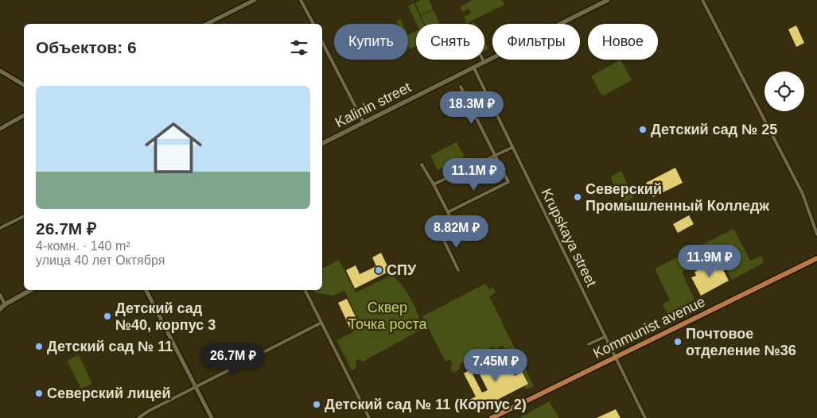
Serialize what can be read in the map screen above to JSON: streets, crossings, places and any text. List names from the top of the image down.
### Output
{
  "streets": {
    "main road": ["Kalinin street", "Kommunist avenue"],
    "street": ["Krupskaya street"]
  },
  "crossings": [
    ["Kalinin street", "Krupskaya street"],
    ["Krupskaya street", "Kommunist avenue"]
  ],
  "parks": ["Сквер Точка роста"],
  "places": [
    "Детский сад № 25",
    "Северский Промышленный Колледж",
    "СПУ",
    "Детский сад №40, корпус 3",
    "Почтовое отделение №36",
    "Детский сад № 11",
    "Северский лицей",
    "Детский сад № 11 (Корпус 2)"
  ],
  "page": {
    "chip": [
      "Купить",
      "Снять",
      "Фильтры",
      "Новое"
    ],
    "heading": "Объектов: 6",
    "list": [
      {
        "name": "26.7M ₽",
        "note": "4-комн. · 140 m² · улица 40 лет Октября"
      }
    ],
    "price": [
      "18.3M ₽",
      "11.1M ₽",
      "8.82M ₽",
      "11.9M ₽",
      "26.7M ₽",
      "7.45M ₽"
    ]
  }
}
